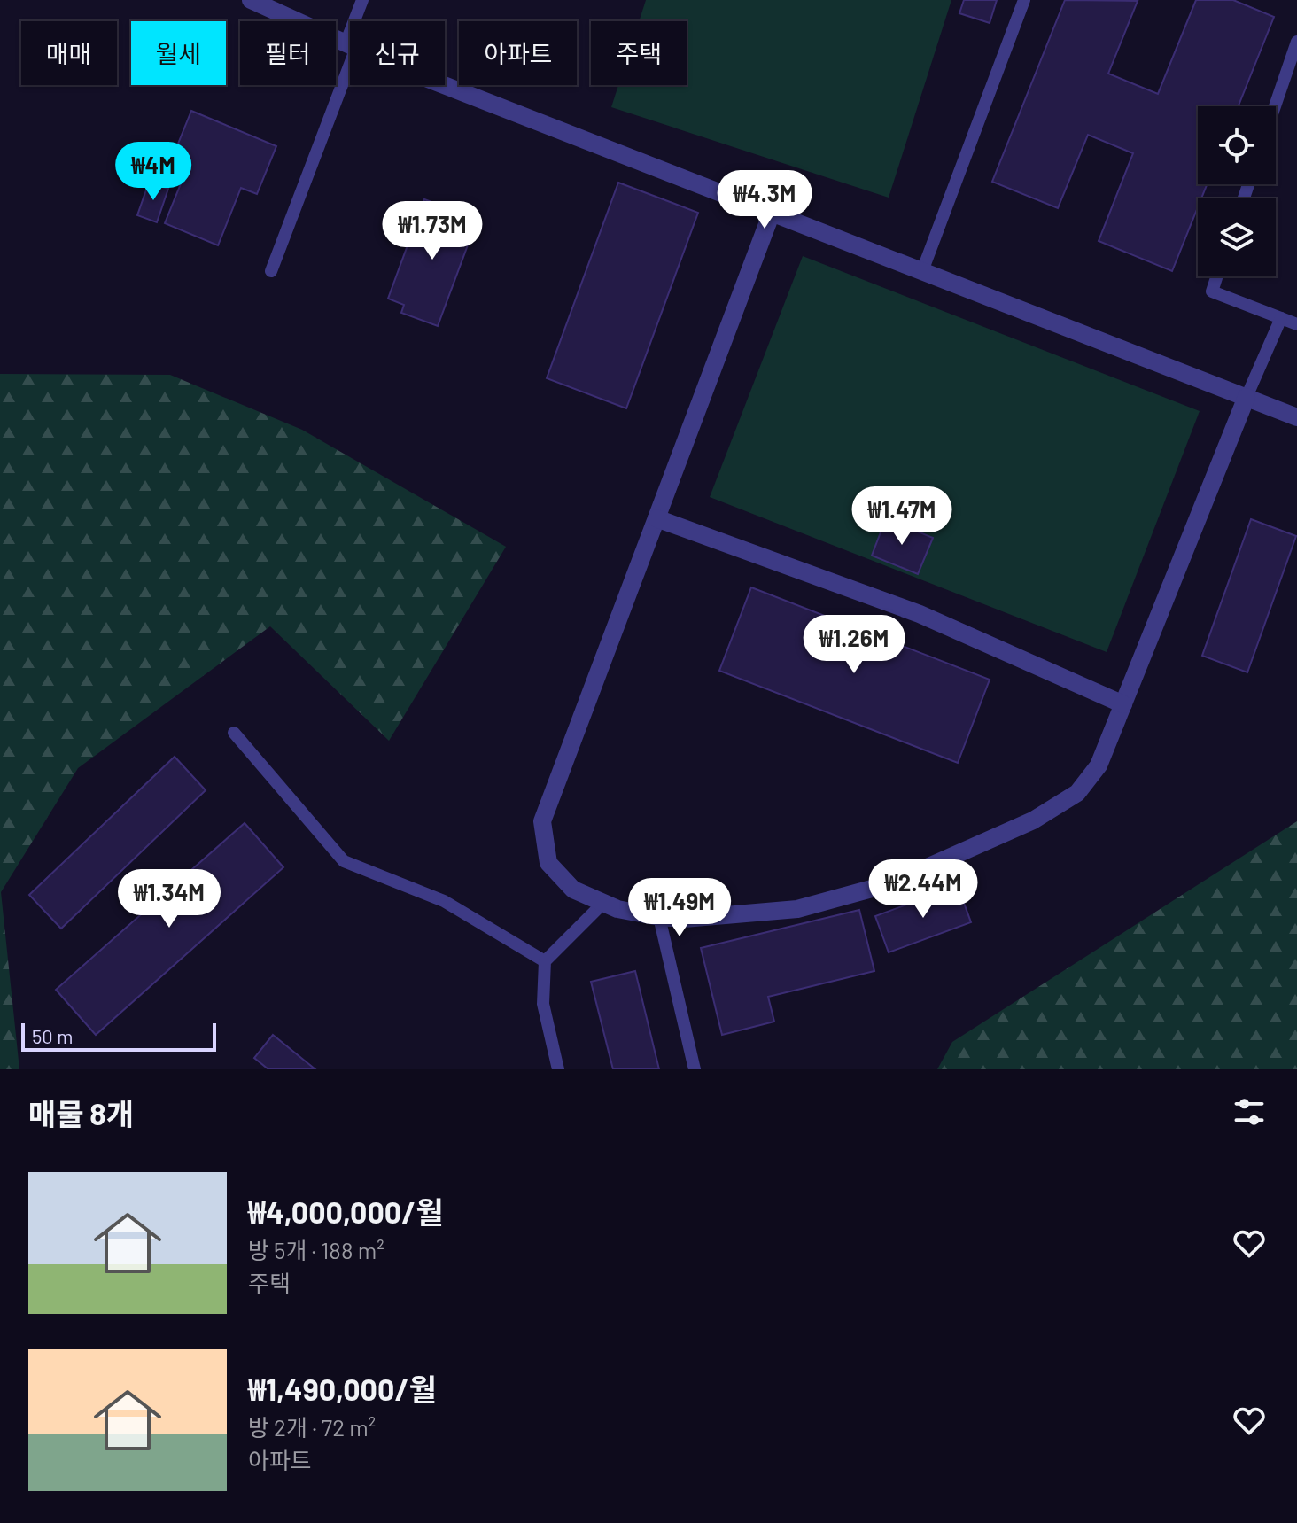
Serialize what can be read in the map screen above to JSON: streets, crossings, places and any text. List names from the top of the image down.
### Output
{
  "scale_bar": "50 m",
  "page": {
    "chip": [
      "매매",
      "월세",
      "필터",
      "신규",
      "아파트",
      "주택"
    ],
    "price": [
      "₩4M",
      "₩4.3M",
      "₩1.73M",
      "₩1.47M",
      "₩1.26M",
      "₩2.44M",
      "₩1.34M",
      "₩1.49M"
    ],
    "scale": "50 m",
    "heading": "매물 8개",
    "list": [
      {
        "name": "₩4,000,000/월",
        "note": "방 5개 · 188 m² · 주택"
      },
      {
        "name": "₩1,490,000/월",
        "note": "방 2개 · 72 m² · 아파트"
      }
    ]
  }
}
